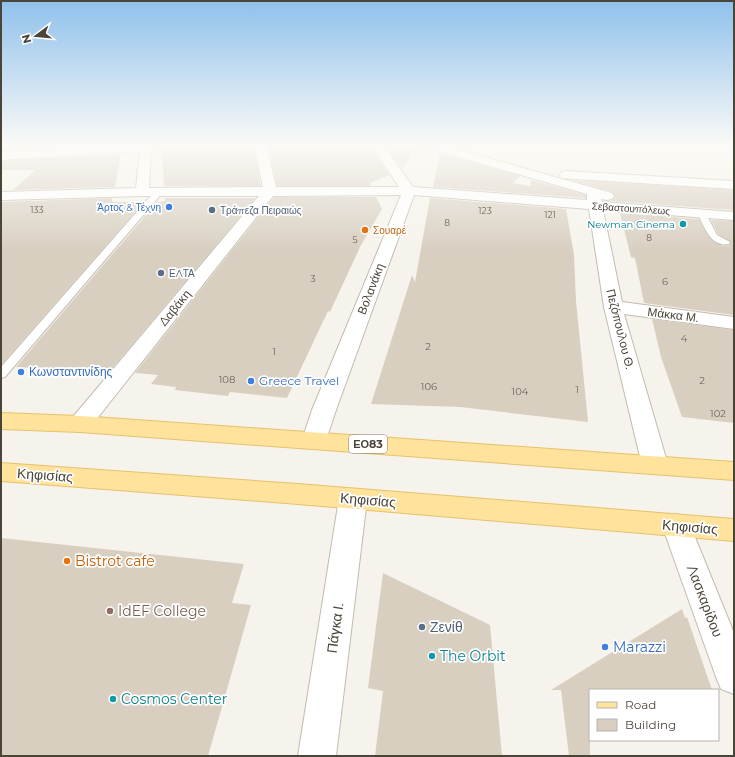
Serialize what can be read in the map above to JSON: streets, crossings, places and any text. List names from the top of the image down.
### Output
{
  "streets": {
    "main road": ["ΕΟ83", "Κηφισίας"],
    "street": [
      "Σεβαστουπόλεως",
      "Βολανάκη",
      "Δαβάκη",
      "Μάκκα Μ.",
      "Πεζόπουλου Θ.",
      "Λασκαρίδου",
      "Πάγκα Ι."
    ]
  },
  "crossings": [
    ["Σεβαστουπόλεως", "Βολανάκη"],
    ["Σεβαστουπόλεως", "Δαβάκη"],
    ["Σεβαστουπόλεως", "Πεζόπουλου Θ."],
    ["Βολανάκη", "ΕΟ83"],
    ["Δαβάκη", "ΕΟ83"],
    ["Μάκκα Μ.", "Πεζόπουλου Θ."],
    ["Πεζόπουλου Θ.", "ΕΟ83"],
    ["Κηφισίας", "Λασκαρίδου"],
    ["Κηφισίας", "Πάγκα Ι."]
  ],
  "places": [
    "Άρτος & Τέχνη",
    "Τράπεζα Πειραιώς",
    "Newman Cinema",
    "Σουαρέ",
    "ΕΛΤΑ",
    "Κωνσταντινίδης",
    "Greece Travel",
    "Bistrot cafe",
    "IdEF College",
    "Ζενίθ",
    "Marazzi",
    "The Orbit",
    "Cosmos Center"
  ],
  "house_numbers": [
    "133",
    "123",
    "121",
    "8",
    "8",
    "5",
    "3",
    "6",
    "4",
    "2",
    "1",
    "108",
    "2",
    "106",
    "1",
    "104",
    "102"
  ],
  "legend": ["Road", "Building"],
  "north": "left"
}
